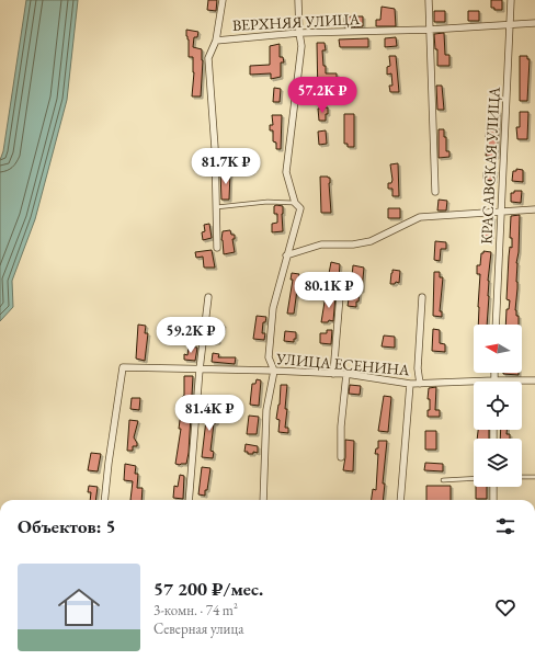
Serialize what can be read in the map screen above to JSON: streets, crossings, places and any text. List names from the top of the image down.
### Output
{
  "streets": {
    "street": ["ВЕРХНЯЯ УЛИЦА", "КРАСАВСКАЯ УЛИЦА", "УЛИЦА ЕСЕНИНА"]
  },
  "crossings": [
    ["ВЕРХНЯЯ УЛИЦА", "КРАСАВСКАЯ УЛИЦА"]
  ],
  "north": "left",
  "page": {
    "price": [
      "57.2K ₽",
      "81.7K ₽",
      "80.1K ₽",
      "59.2K ₽",
      "81.4K ₽"
    ],
    "heading": "Объектов: 5",
    "list": [
      {
        "name": "57 200 ₽/мес.",
        "note": "3-комн. · 74 m² · Северная улица"
      }
    ]
  }
}
